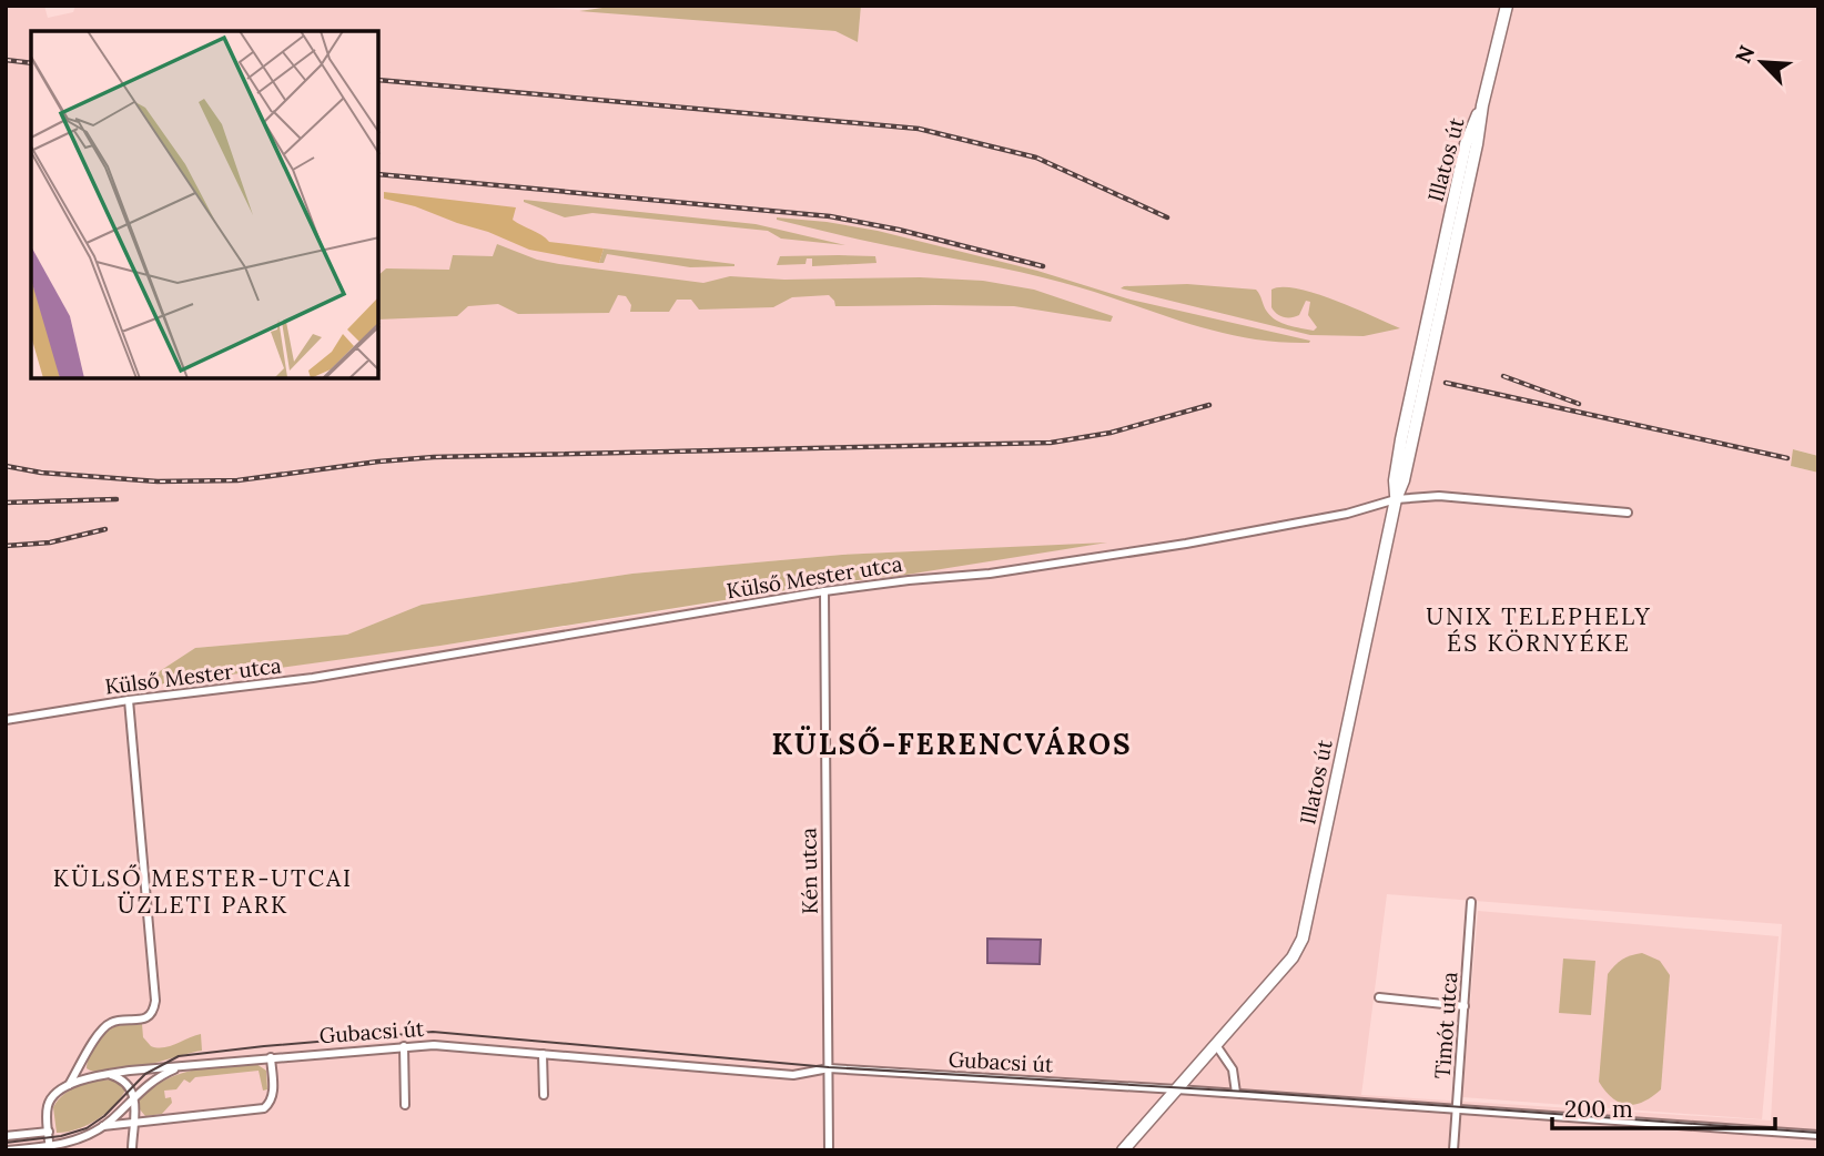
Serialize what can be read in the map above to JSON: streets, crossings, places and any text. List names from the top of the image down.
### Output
{
  "streets": {
    "street": [
      "Illatos út",
      "Külső Mester utca",
      "Kén utca",
      "Timót utca",
      "Gubacsi út"
    ]
  },
  "crossings": [
    ["Illatos út", "Külső Mester utca"],
    ["Illatos út", "Gubacsi út"],
    ["Külső Mester utca", "Kén utca"],
    ["Kén utca", "Gubacsi út"],
    ["Timót utca", "Gubacsi út"]
  ],
  "districts": ["UNIX TELEPHELY ÉS KÖRNYÉKE", "KÜLSŐ-FERENCVÁROS", "KÜLSŐ MESTER-UTCAI ÜZLETI PARK"],
  "scale_bar": "200 m",
  "north": "top left"
}
